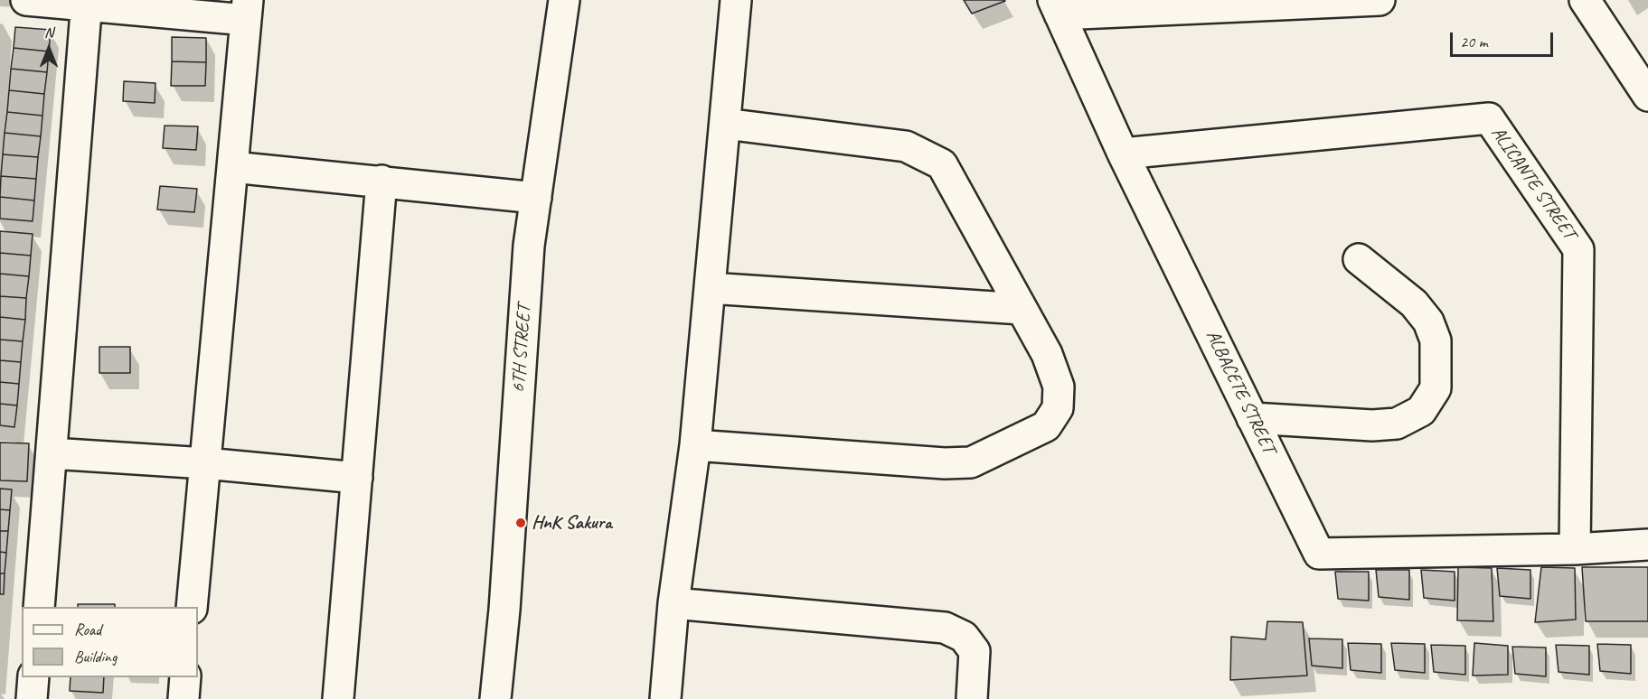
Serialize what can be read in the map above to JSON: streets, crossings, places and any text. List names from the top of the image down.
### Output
{
  "streets": {
    "street": ["ALICANTE STREET", "6TH STREET", "ALBACETE STREET"]
  },
  "crossings": [
    ["ALICANTE STREET", "ALBACETE STREET"]
  ],
  "places": ["HnK Sakura"],
  "legend": ["Road", "Building"],
  "scale_bar": "20 m",
  "north": "top"
}
